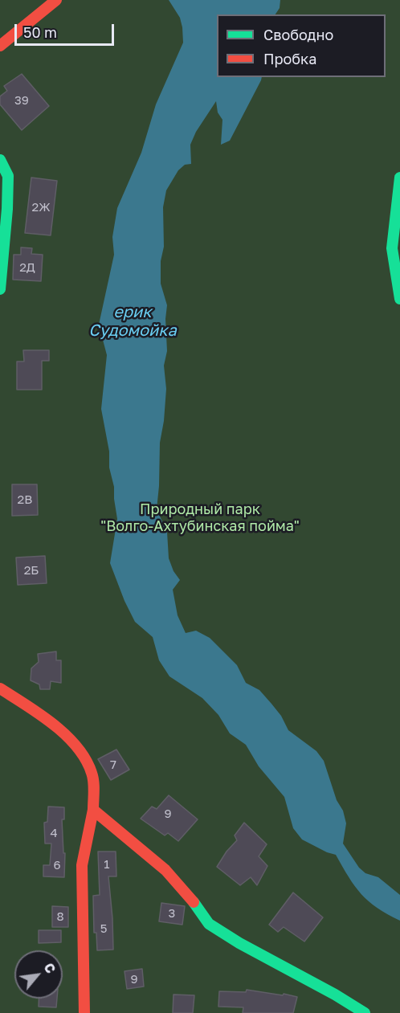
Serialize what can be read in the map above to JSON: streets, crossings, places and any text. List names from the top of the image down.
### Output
{
  "water": ["ерик Судомойка"],
  "parks": ["Природный парк \"Волго-Ахтубинская пойма\""],
  "house_numbers": [
    "39",
    "2Ж",
    "2Д",
    "2В",
    "2Б",
    "7",
    "9",
    "4",
    "1",
    "6",
    "3",
    "8",
    "5",
    "9"
  ],
  "legend": ["Свободно", "Пробка"],
  "scale_bar": "50 m",
  "north": "top right"
}
